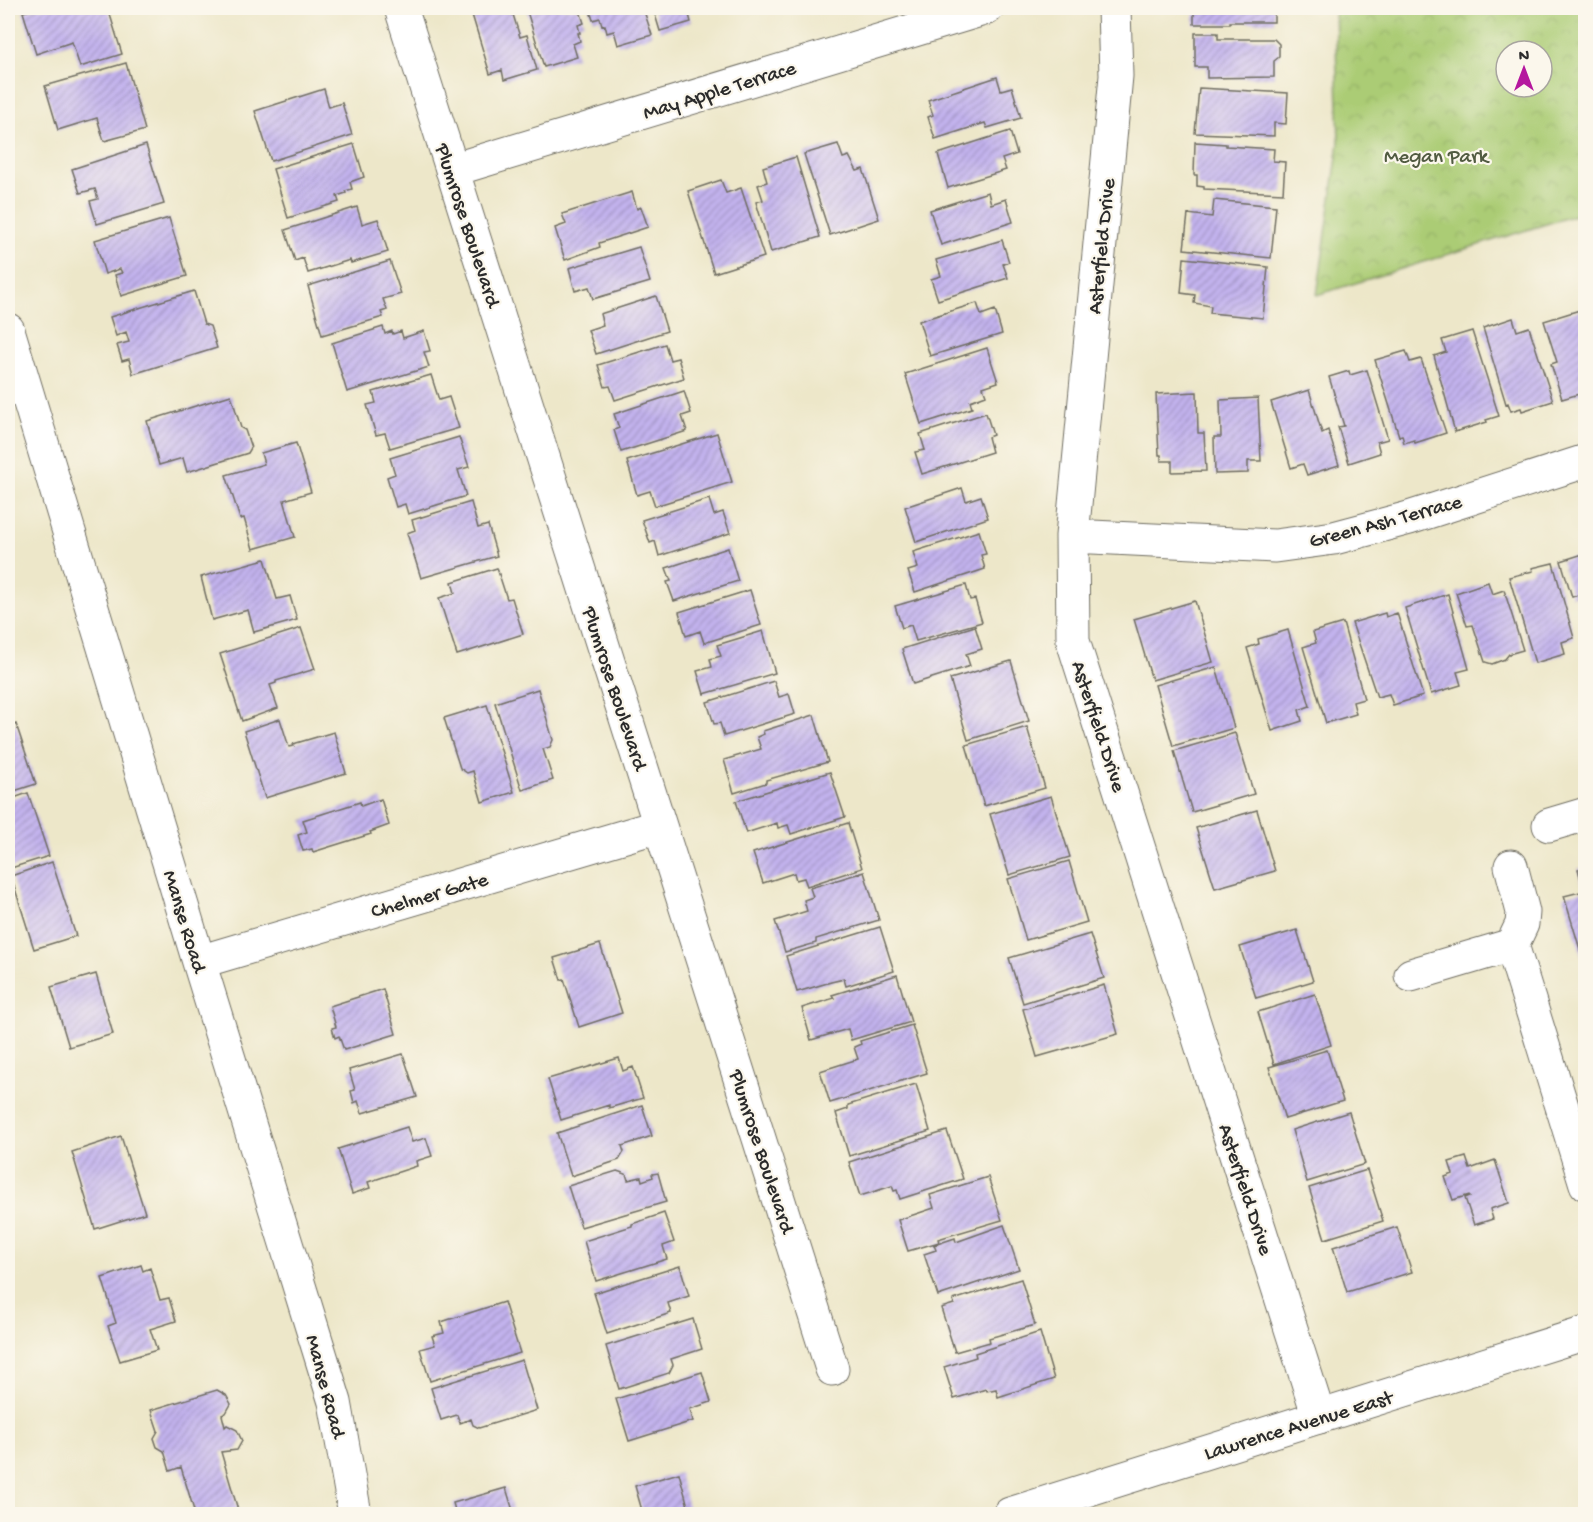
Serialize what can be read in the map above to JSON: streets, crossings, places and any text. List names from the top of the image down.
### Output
{
  "streets": {
    "street": [
      "May Apple Terrace",
      "Plumrose Boulevard",
      "Asterfield Drive",
      "Green Ash Terrace",
      "Chelmer Gate",
      "Manse Road",
      "Lawrence Avenue East"
    ]
  },
  "crossings": [
    ["May Apple Terrace", "Plumrose Boulevard"],
    ["Plumrose Boulevard", "Chelmer Gate"],
    ["Asterfield Drive", "Green Ash Terrace"],
    ["Asterfield Drive", "Lawrence Avenue East"],
    ["Chelmer Gate", "Manse Road"]
  ],
  "parks": ["Megan Park"],
  "north": "top"
}
